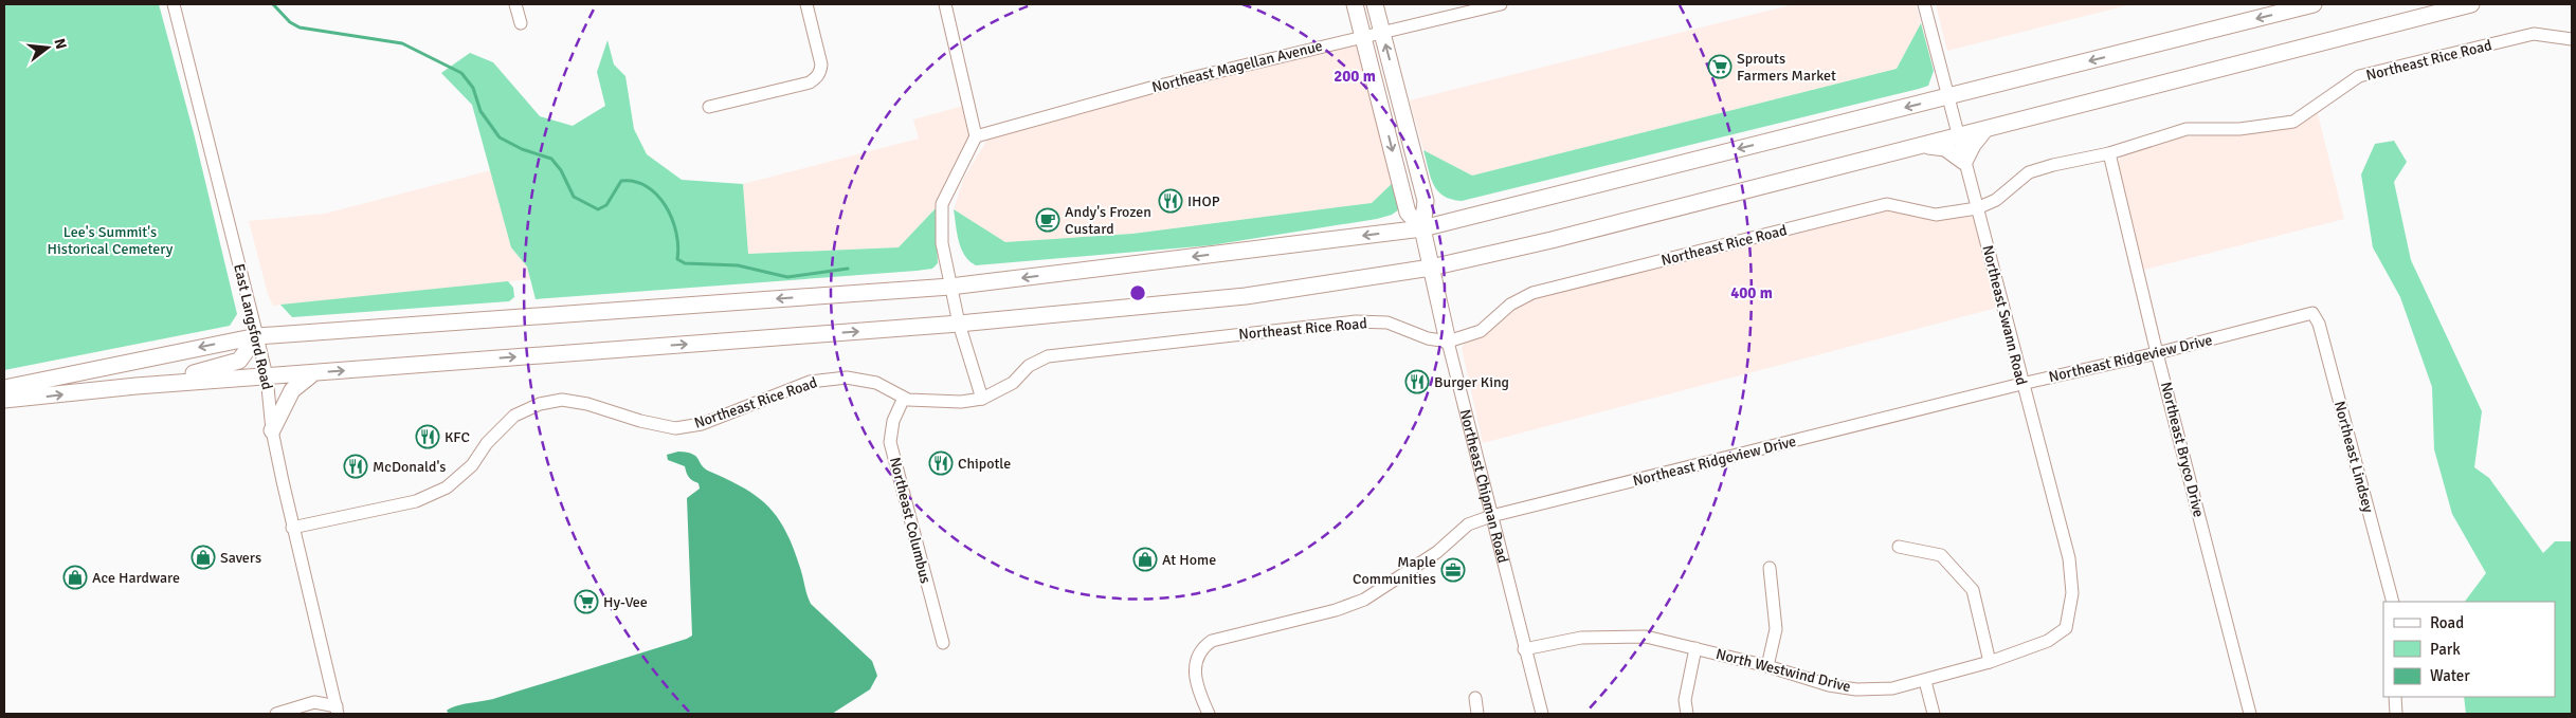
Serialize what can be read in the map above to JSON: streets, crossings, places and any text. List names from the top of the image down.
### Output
{
  "streets": {
    "main road": ["Northeast Chipman Road"],
    "street": [
      "Northeast Rice Road",
      "Northeast Magellan Avenue",
      "Northeast Swann Road",
      "East Langsford Road",
      "Northeast Ridgeview Drive",
      "Northeast Bryco Drive",
      "Northeast Lindsey",
      "Northeast Columbus",
      "North Westwind Drive"
    ]
  },
  "crossings": [
    ["Northeast Rice Road", "Northeast Swann Road"],
    ["Northeast Rice Road", "East Langsford Road"],
    ["Northeast Rice Road", "Northeast Bryco Drive"],
    ["Northeast Rice Road", "Northeast Chipman Road"],
    ["Northeast Rice Road", "Northeast Columbus"],
    ["Northeast Magellan Avenue", "Northeast Chipman Road"],
    ["Northeast Swann Road", "Northeast Ridgeview Drive"],
    ["Northeast Swann Road", "North Westwind Drive"],
    ["Northeast Ridgeview Drive", "Northeast Bryco Drive"],
    ["Northeast Ridgeview Drive", "Northeast Lindsey"],
    ["Northeast Ridgeview Drive", "Northeast Chipman Road"],
    ["Northeast Chipman Road", "North Westwind Drive"]
  ],
  "parks": ["Lee's Summit's Historical Cemetery"],
  "places": {
    "supermarket": ["Sprouts Farmers Market", "Hy-Vee"],
    "restaurant": [
      "IHOP",
      "Burger King",
      "KFC",
      "Chipotle",
      "McDonald's"
    ],
    "cafe": ["Andy's Frozen Custard"],
    "shop": ["Savers", "At Home", "Ace Hardware"],
    "office": ["Maple Communities"]
  },
  "legend": ["Road", "Park", "Water"],
  "north": "right",
  "rings": ["200 m", "400 m"]
}
